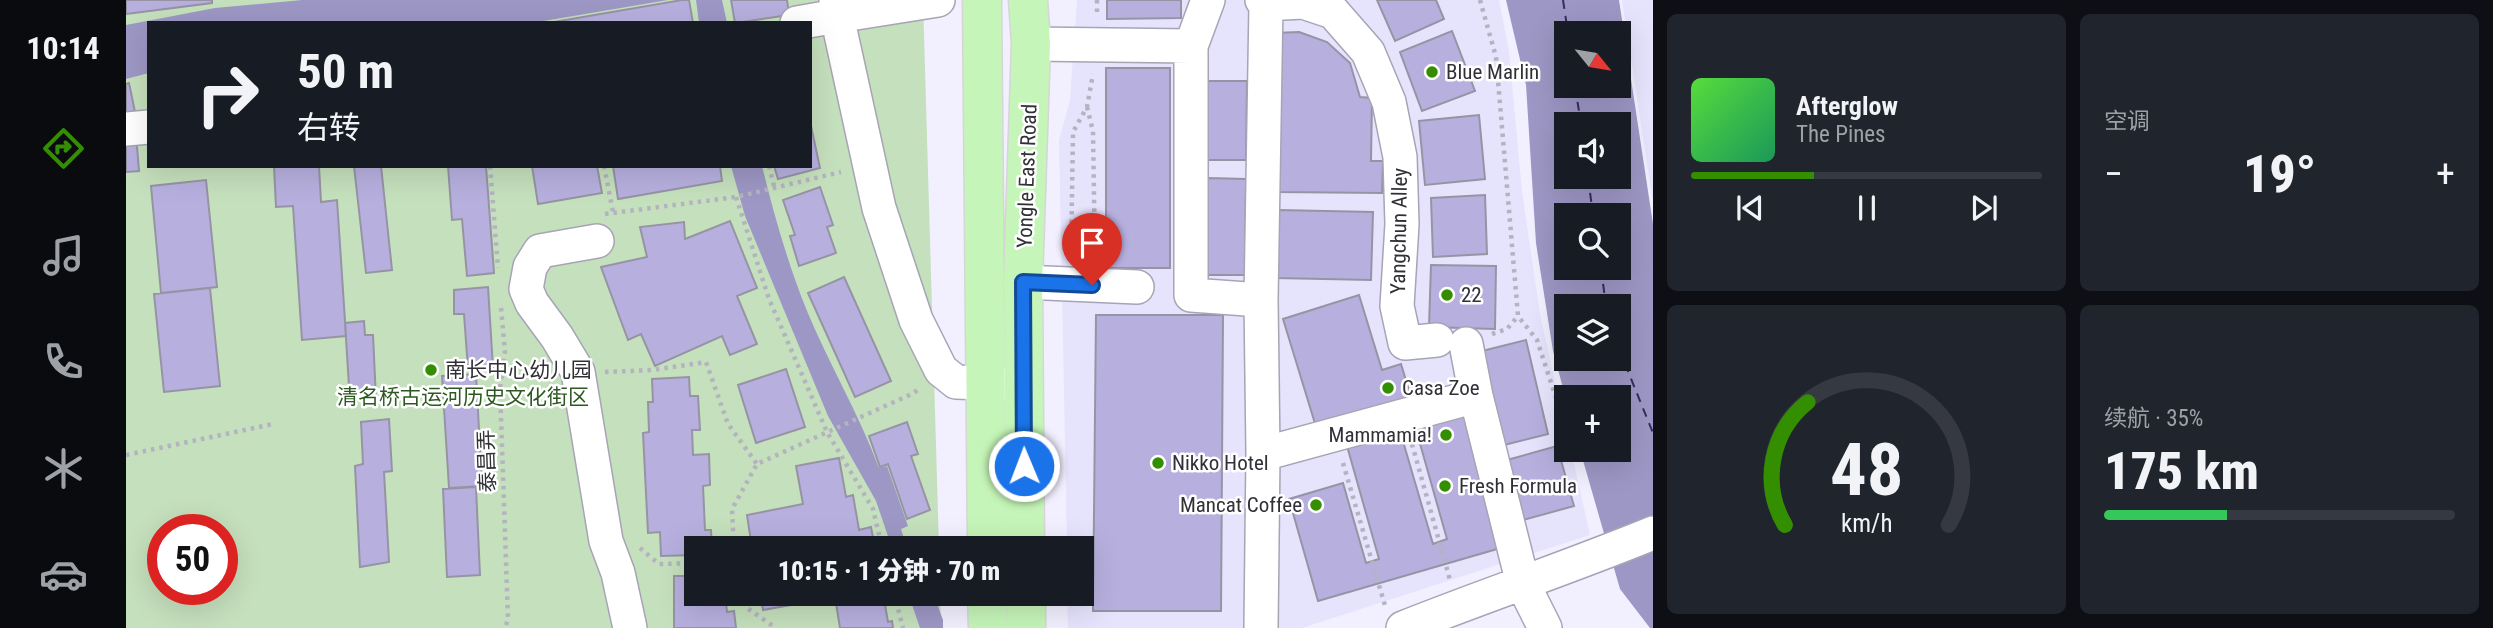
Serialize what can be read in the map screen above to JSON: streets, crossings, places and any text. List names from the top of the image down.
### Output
{
  "streets": {
    "main road": ["Yongle East Road"],
    "street": ["Yangchun Alley"],
    "path": ["泰昌弄"]
  },
  "parks": ["清名桥古运河历史文化街区"],
  "places": [
    "Blue Marlin",
    "22",
    "南长中心幼儿园",
    "Casa Zoe",
    "Mammamia!",
    "Nikko Hotel",
    "Fresh Formula",
    "Mancat Coffee"
  ],
  "north": "bottom right",
  "page": {
    "tabs": "10:14",
    "tile": [
      "空调",
      ["续航 · 35%", "175 km"]
    ],
    "map_buttons": "+",
    "turn": ["50 m", "右转"],
    "song": ["Afterglow", "The Pines"],
    "heat": ["−", "19°", "+"],
    "limit": "50",
    "trip": "10:15 · 1 分钟 · 70 m",
    "gauge": ["48", "km/h"]
  }
}
